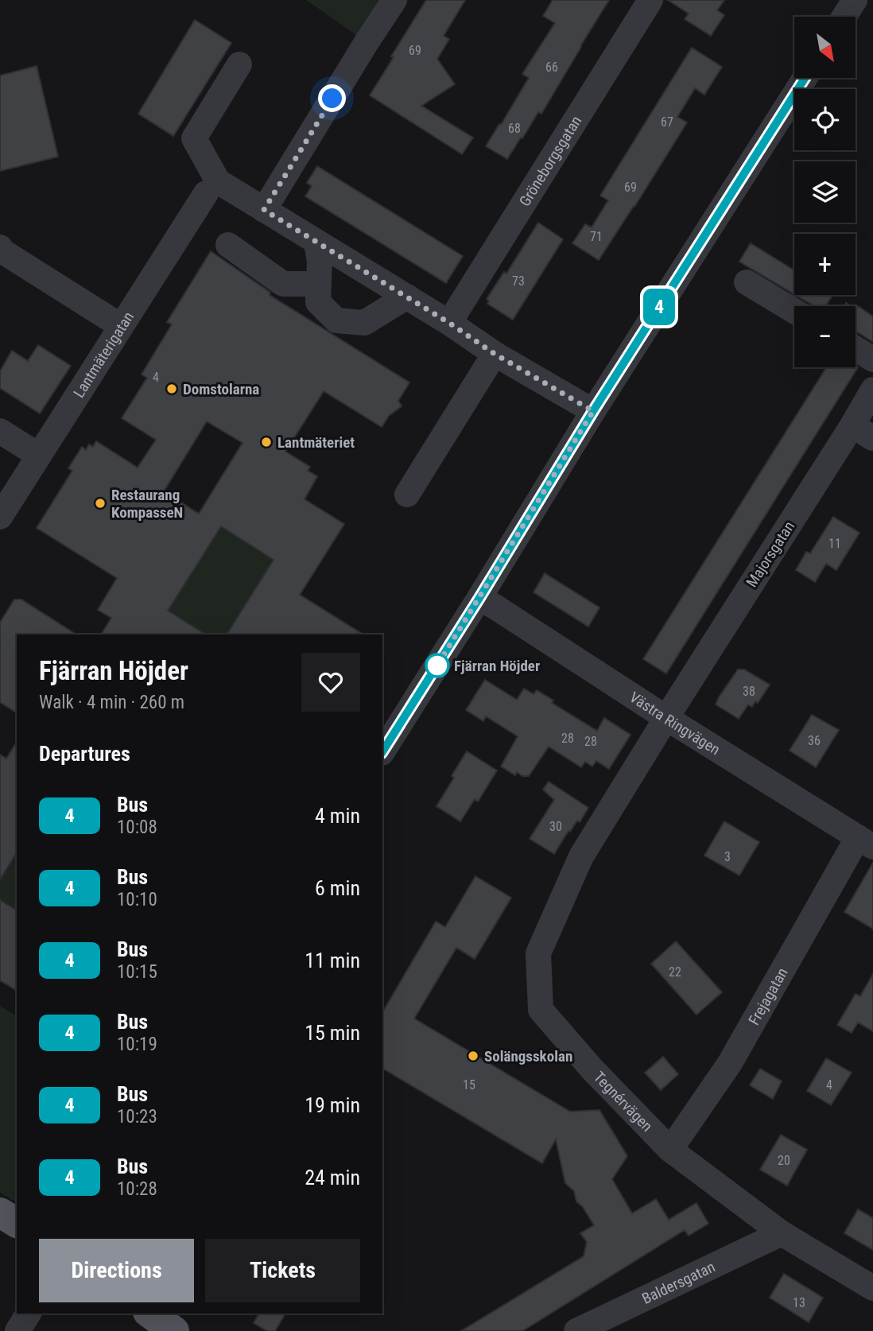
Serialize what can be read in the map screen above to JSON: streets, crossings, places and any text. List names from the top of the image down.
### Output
{
  "streets": {
    "street": [
      "Gröneborgsgatan",
      "Lantmäterigatan",
      "Majorsgatan",
      "Västra Ringvägen",
      "Frejagatan",
      "Tegnérvägen",
      "Baldersgatan"
    ]
  },
  "crossings": [
    ["Majorsgatan", "Västra Ringvägen"],
    ["Majorsgatan", "Tegnérvägen"],
    ["Västra Ringvägen", "Frejagatan"],
    ["Västra Ringvägen", "Tegnérvägen"],
    ["Frejagatan", "Tegnérvägen"],
    ["Tegnérvägen", "Baldersgatan"]
  ],
  "places": [
    "Domstolarna",
    "Lantmäteriet",
    "Restaurang KompasseN",
    "Fjärran Höjder",
    "Solängsskolan"
  ],
  "lines": ["bus line 4"],
  "house_numbers": [
    "69",
    "66",
    "67",
    "68",
    "69",
    "71",
    "73",
    "4",
    "11",
    "38",
    "28",
    "36",
    "28",
    "30",
    "3",
    "22",
    "15",
    "4",
    "20",
    "13"
  ],
  "north": "bottom right",
  "page": {
    "on_map": "4",
    "map_buttons": ["+", "−"],
    "heading": [
      ["Fjärran Höjder", "Walk · 4 min · 260 m"],
      "Departures"
    ],
    "list": [
      {
        "mark": "4",
        "name": "Bus",
        "note": "10:08",
        "value": "4 min"
      },
      {
        "mark": "4",
        "name": "Bus",
        "note": "10:10",
        "value": "6 min"
      },
      {
        "mark": "4",
        "name": "Bus",
        "note": "10:15",
        "value": "11 min"
      },
      {
        "mark": "4",
        "name": "Bus",
        "note": "10:19",
        "value": "15 min"
      },
      {
        "mark": "4",
        "name": "Bus",
        "note": "10:23",
        "value": "19 min"
      },
      {
        "mark": "4",
        "name": "Bus",
        "note": "10:28",
        "value": "24 min"
      }
    ],
    "buttons": ["Directions", "Tickets"]
  }
}
